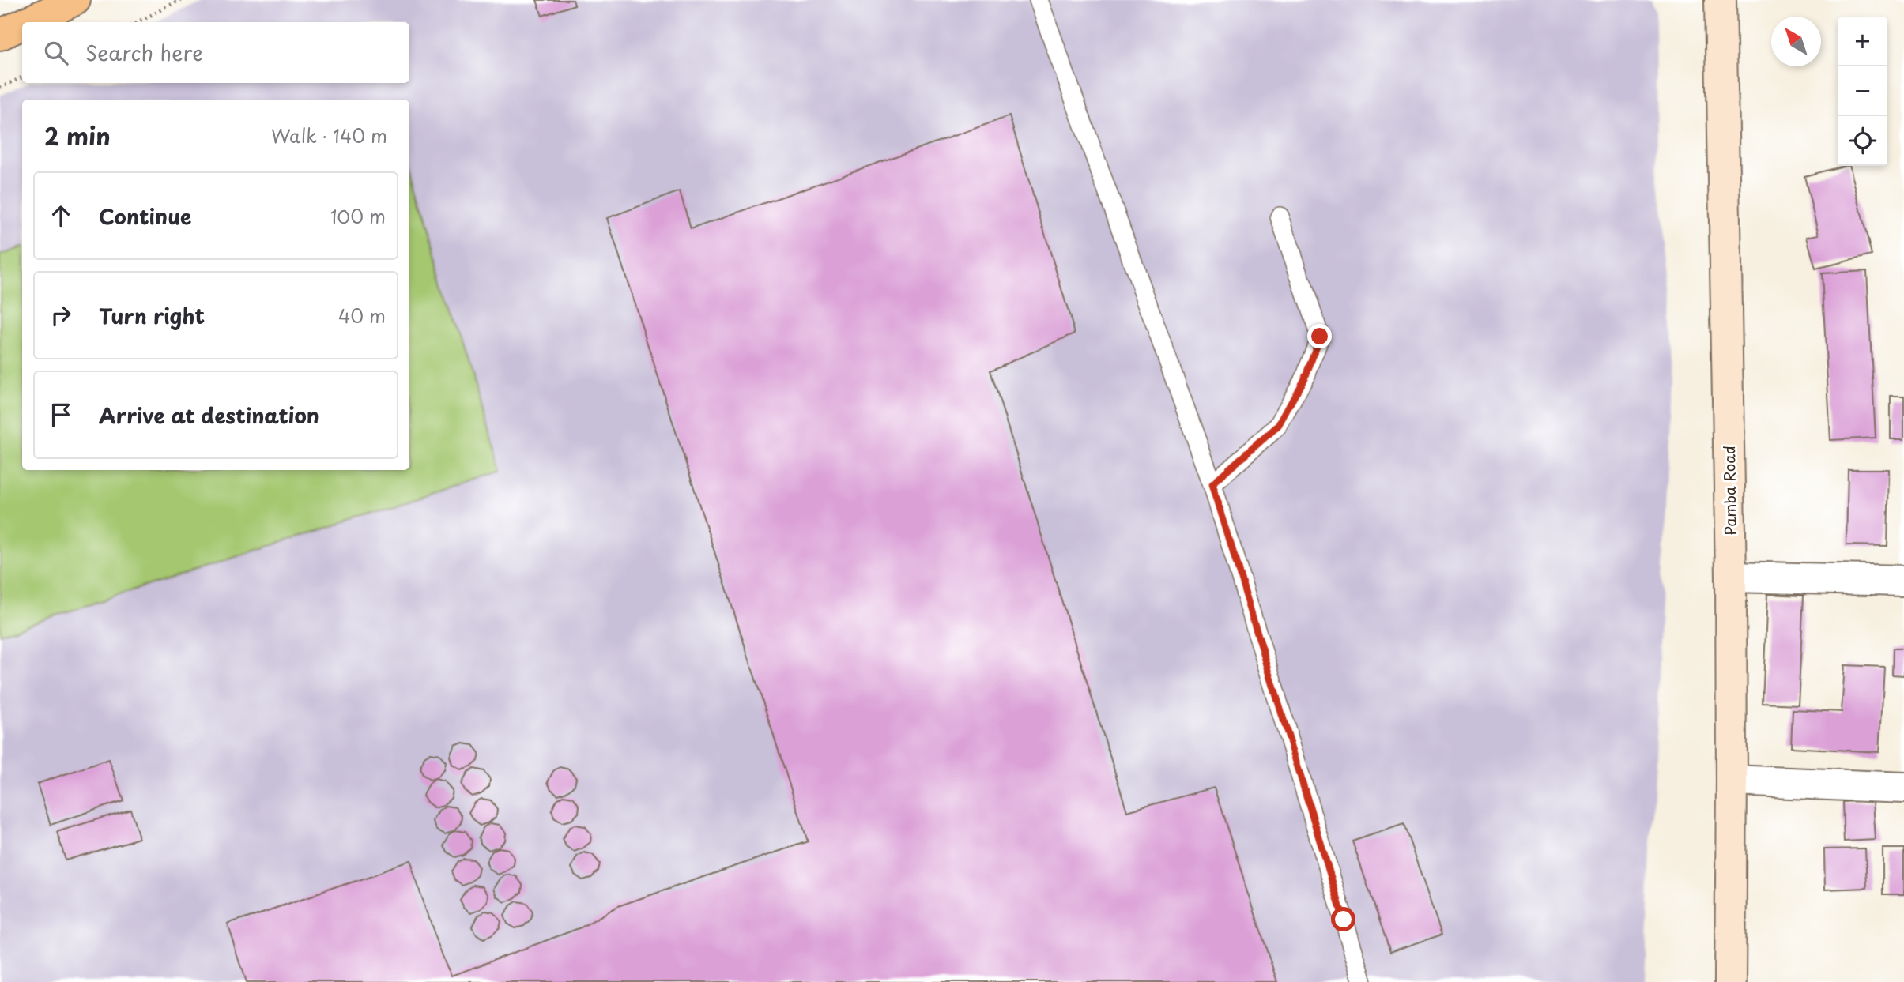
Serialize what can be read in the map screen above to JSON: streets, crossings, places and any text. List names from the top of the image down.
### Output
{
  "streets": {
    "main road": ["Pamba Road"]
  },
  "north": "top left",
  "page": {
    "map_buttons": ["+", "−"],
    "search": "Search here",
    "heading": ["2 min", "Walk · 140 m"],
    "list": [
      ["Continue", "100 m"],
      ["Turn right", "40 m"],
      "Arrive at destination"
    ]
  }
}
